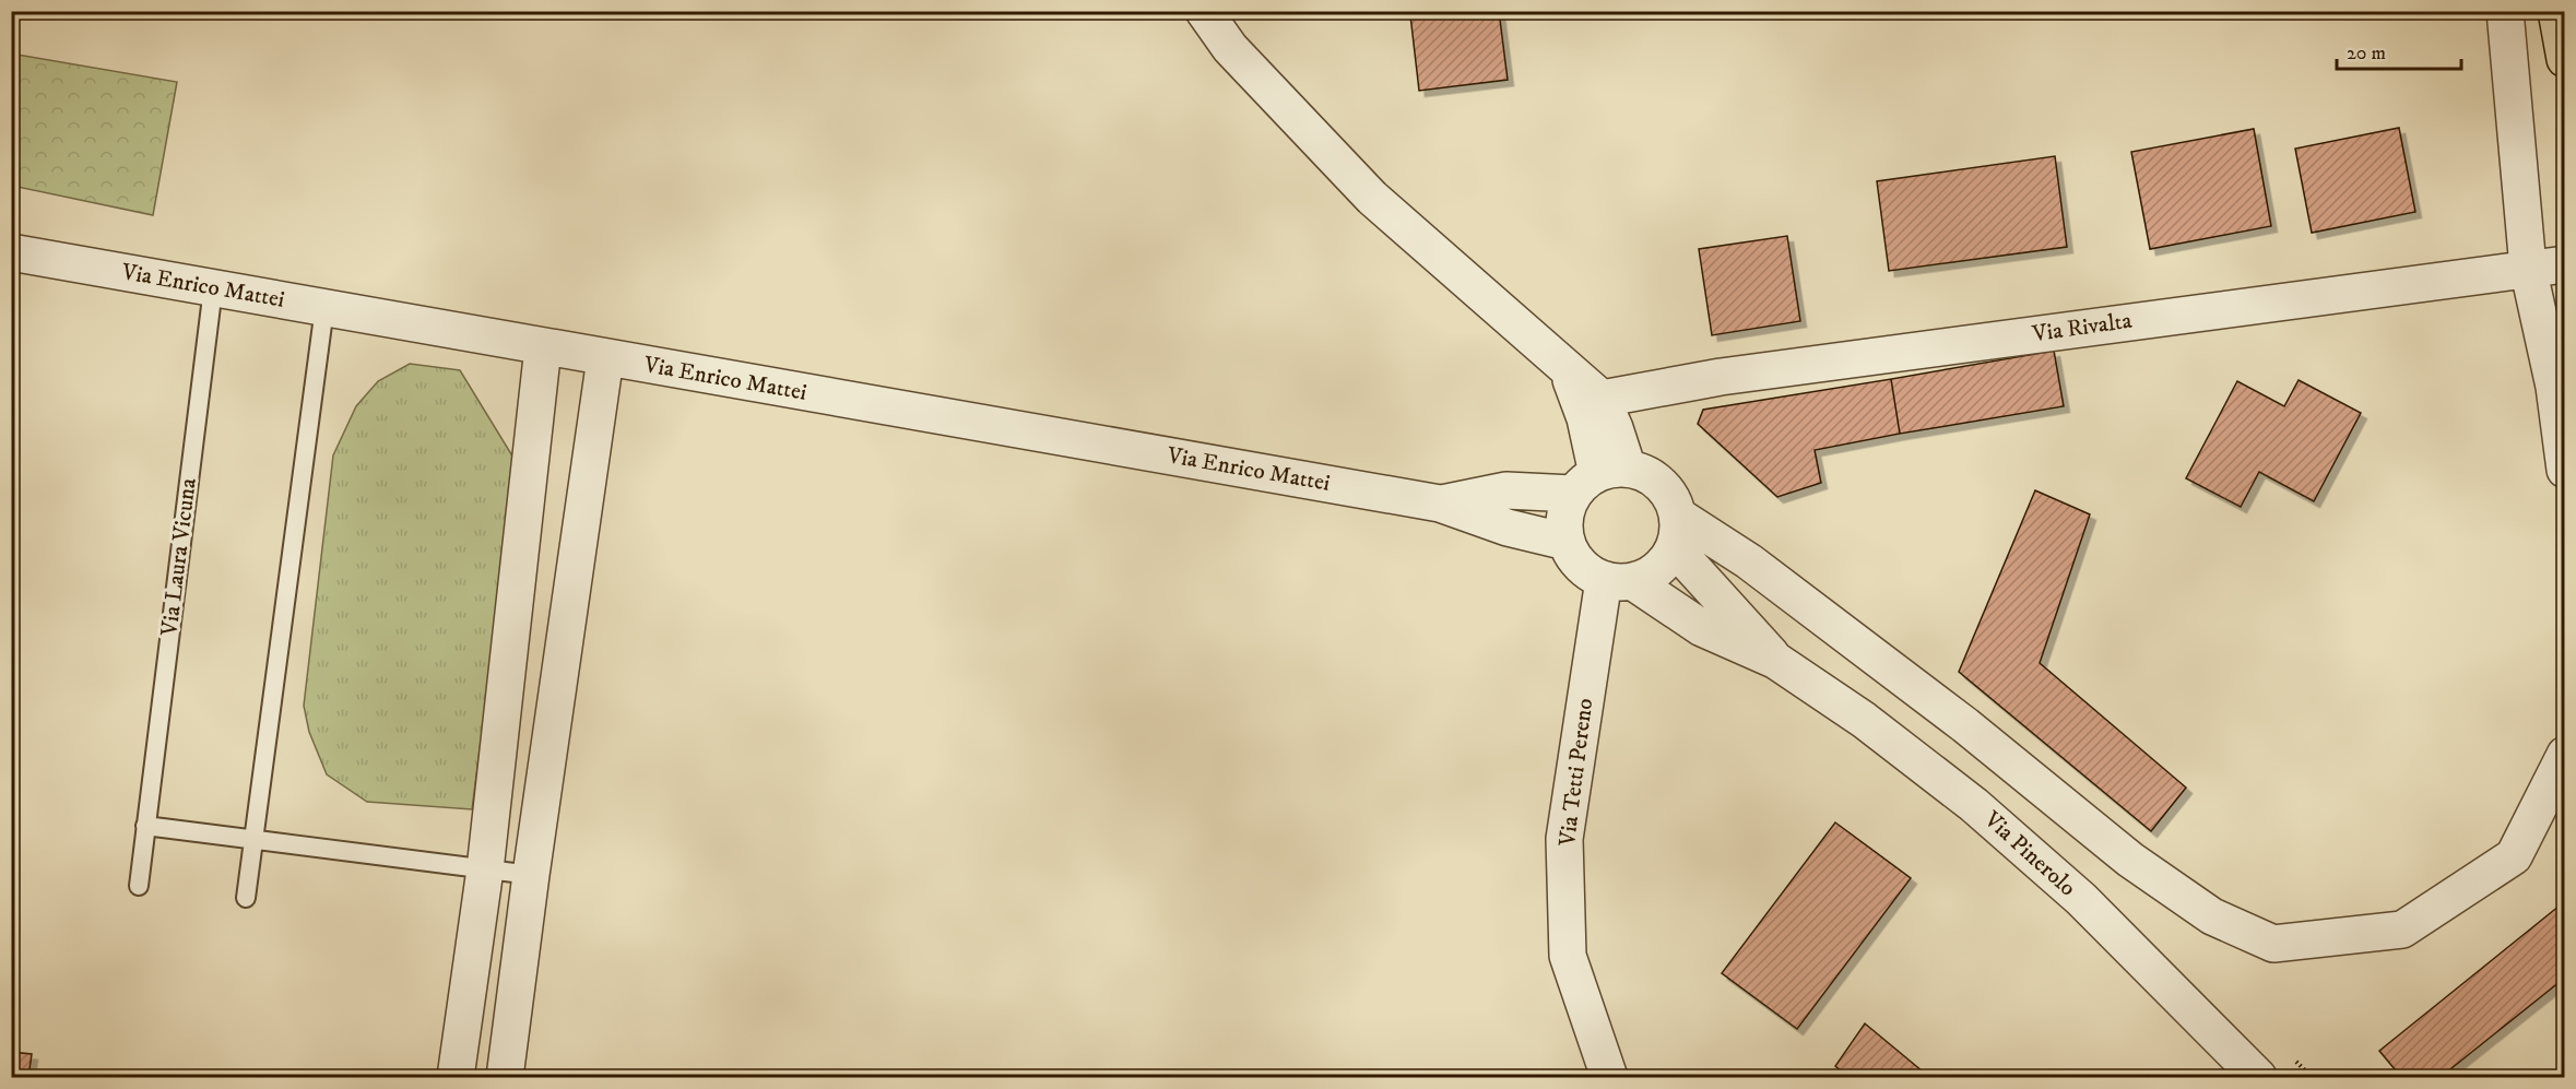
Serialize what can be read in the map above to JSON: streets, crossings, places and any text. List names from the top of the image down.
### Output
{
  "streets": {
    "street": [
      "Via Enrico Mattei",
      "Via Rivalta",
      "Via Tetti Pereno",
      "Via Pinerolo"
    ],
    "lane": ["Via Laura Vicuna"]
  },
  "crossings": [
    ["Via Enrico Mattei", "Via Laura Vicuna"],
    ["Via Enrico Mattei", "Via Tetti Pereno"],
    ["Via Enrico Mattei", "Via Pinerolo"],
    ["Via Tetti Pereno", "Via Pinerolo"]
  ],
  "scale_bar": "20 m"
}
